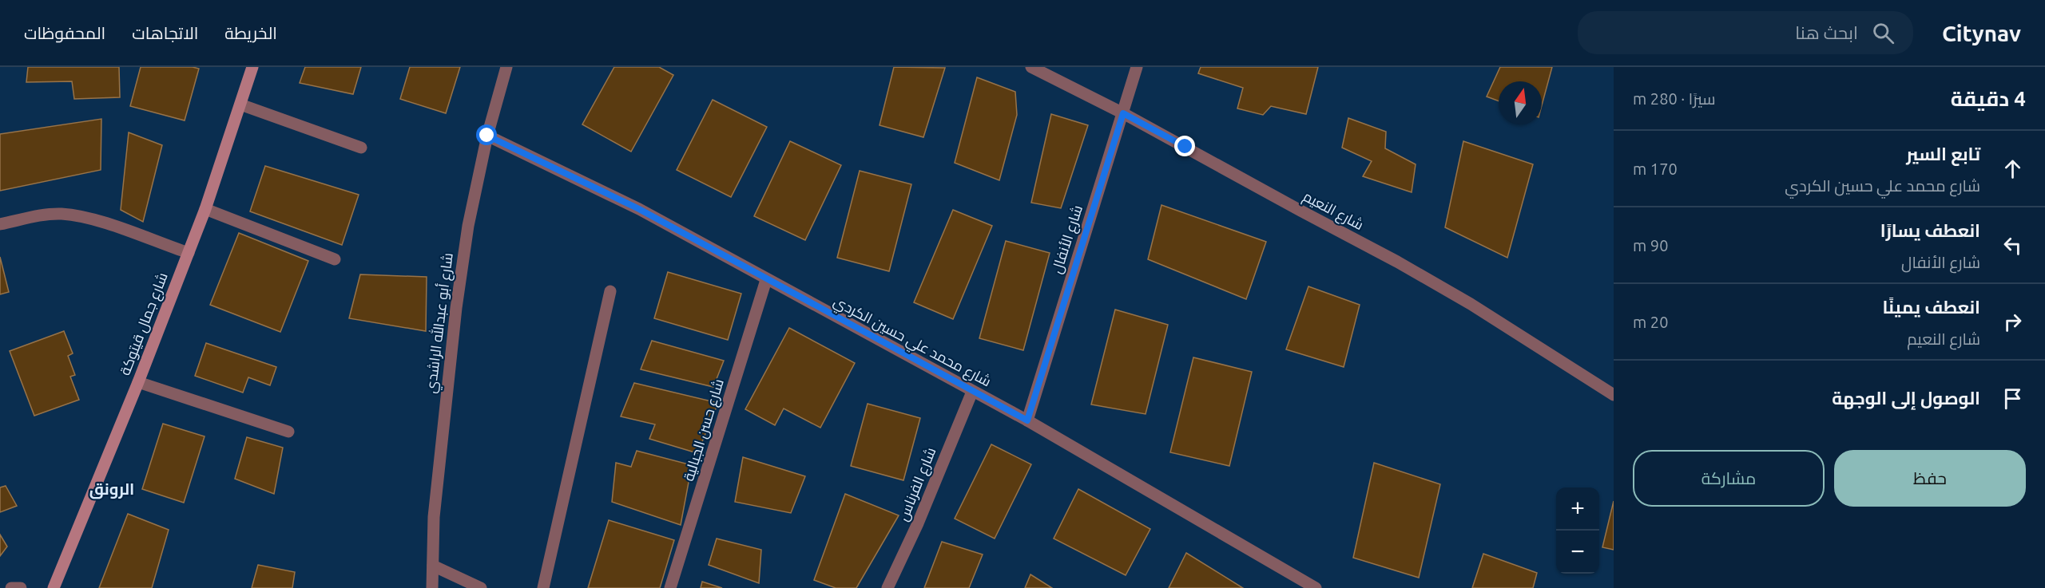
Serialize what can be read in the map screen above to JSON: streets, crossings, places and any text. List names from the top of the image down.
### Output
{
  "streets": {
    "street": [
      "شارع النعيم",
      "شارع الأنفال",
      "شارع أبو عبدالله الراشدي",
      "شارع جمال قيتوكة",
      "شارع محمد علي حسين الكردي",
      "شارع حسن الجبالية",
      "شارع الفرناس"
    ]
  },
  "crossings": [
    ["شارع النعيم", "شارع الأنفال"],
    ["شارع الأنفال", "شارع محمد علي حسين الكردي"],
    ["شارع أبو عبدالله الراشدي", "شارع محمد علي حسين الكردي"],
    ["شارع محمد علي حسين الكردي", "شارع حسن الجبالية"],
    ["شارع محمد علي حسين الكردي", "شارع الفرناس"]
  ],
  "districts": ["الرونق"],
  "north": "top",
  "page": {
    "header": "Citynav",
    "search": "ابحث هنا",
    "nav": ["الخريطة", "الاتجاهات", "المحفوظات"],
    "heading": ["4 دقيقة", "سيرًا · 280 m"],
    "list": [
      ["تابع السير", "شارع محمد علي حسين الكردي", "170 m"],
      ["انعطف يسارًا", "شارع الأنفال", "90 m"],
      ["انعطف يمينًا", "شارع النعيم", "20 m"],
      "الوصول إلى الوجهة"
    ],
    "buttons": ["حفظ", "مشاركة"],
    "map_buttons": ["+", "−"]
  }
}
